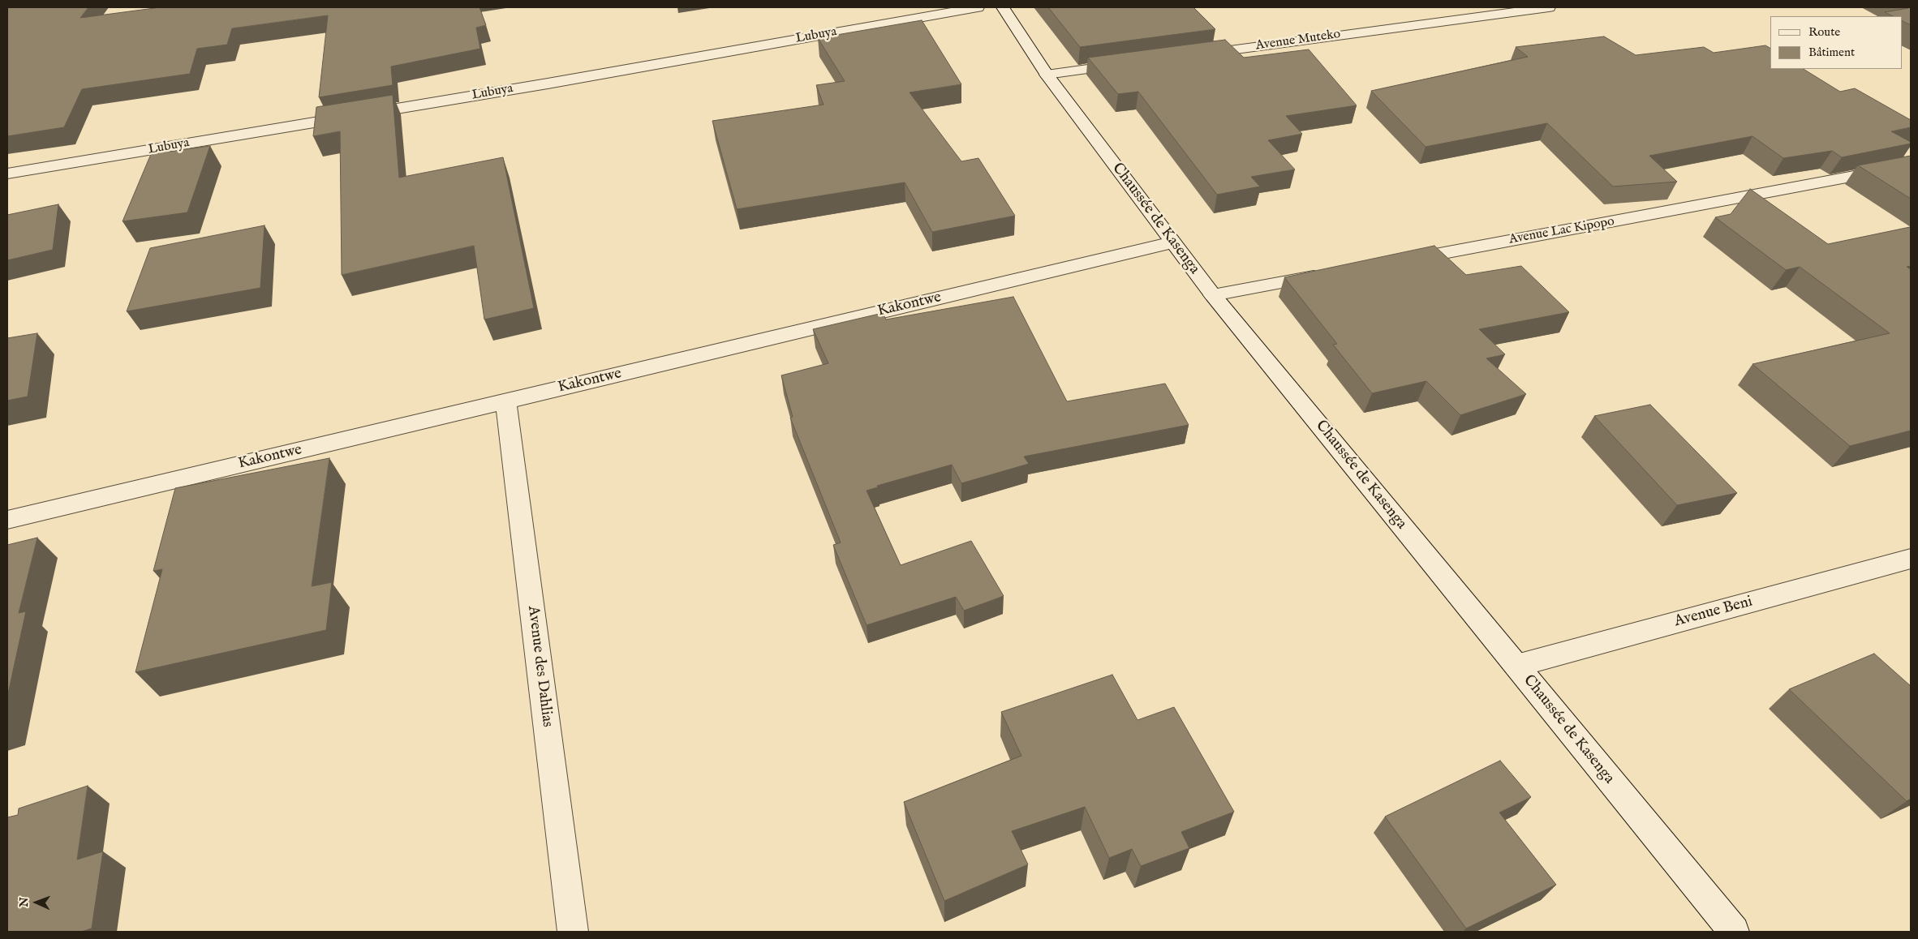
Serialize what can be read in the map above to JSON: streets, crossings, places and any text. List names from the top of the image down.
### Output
{
  "streets": {
    "street": [
      "Lubuya",
      "Avenue Muteko",
      "Chaussée de Kasenga",
      "Avenue Lac Kipopo",
      "Kakontwe",
      "Avenue Beni",
      "Avenue des Dahlias"
    ]
  },
  "crossings": [
    ["Chaussée de Kasenga", "Kakontwe"],
    ["Chaussée de Kasenga", "Avenue Beni"],
    ["Kakontwe", "Avenue des Dahlias"]
  ],
  "legend": ["Route", "Bâtiment"],
  "north": "left"
}
